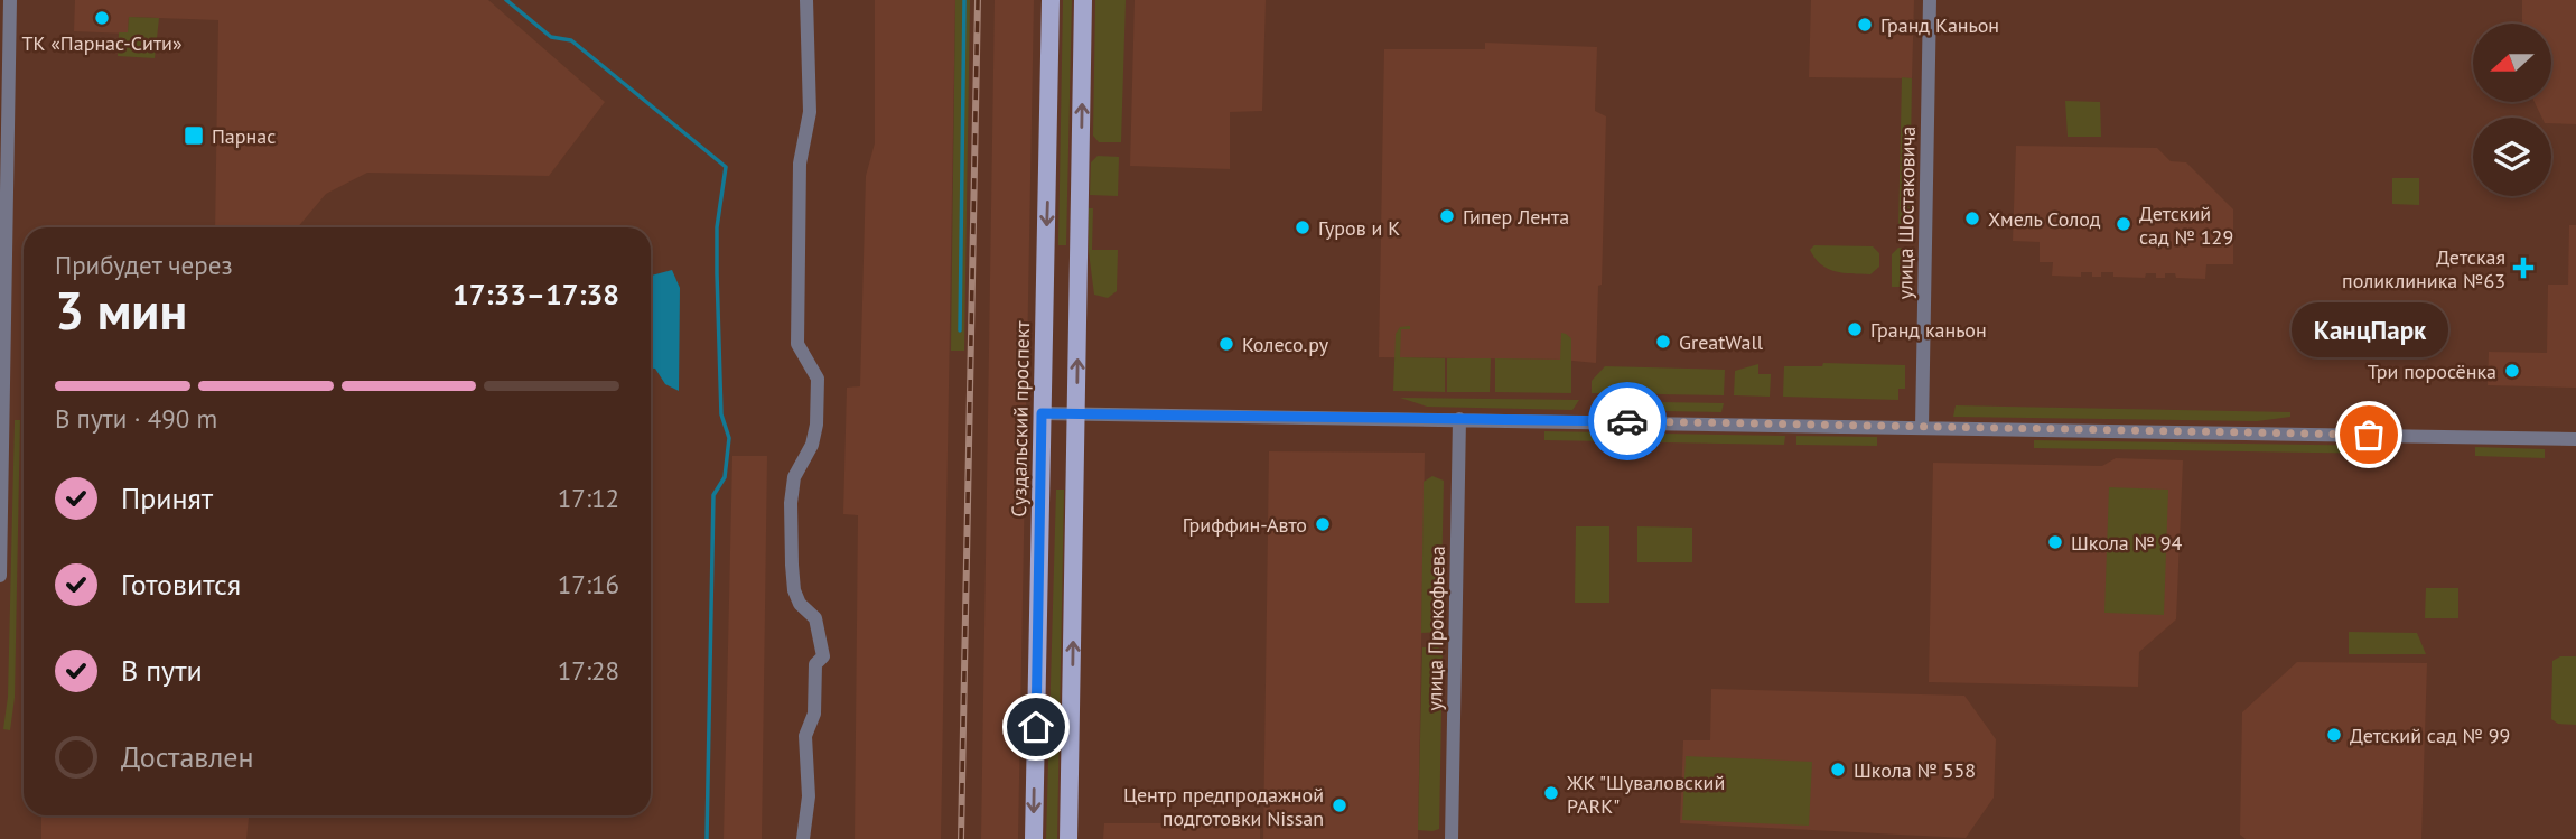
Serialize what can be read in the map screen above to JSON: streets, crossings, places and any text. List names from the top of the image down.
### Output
{
  "streets": {
    "main road": ["Суздальский проспект"],
    "street": ["улица Шостаковича", "улица Прокофьева"]
  },
  "places": {
    "other": [
      "ТК «Парнас-Сити»",
      "Гранд Каньон",
      "Гипер Лента",
      "Хмель Солод",
      "Детский сад № 129",
      "Гуров и К",
      "Гранд каньон",
      "GreatWall",
      "Колесо.ру",
      "Три поросёнка",
      "КанцПарк",
      "Гриффин-Авто",
      "Школа № 94",
      "Детский сад № 99",
      "Школа № 558",
      "ЖК \"Шуваловский PARK\"",
      "Центр предпродажной подготовки Nissan"
    ],
    "transit": ["Парнас"],
    "health": ["Детская поликлиника №63"]
  },
  "north": "left",
  "page": {
    "heading": ["3 мин", "Прибудет через", "17:33–17:38"],
    "bubble": "КанцПарк",
    "bar": "В пути · 490 m",
    "list": [
      ["Принят", "17:12"],
      ["Готовится", "17:16"],
      ["В пути", "17:28"],
      "Доставлен"
    ]
  }
}
